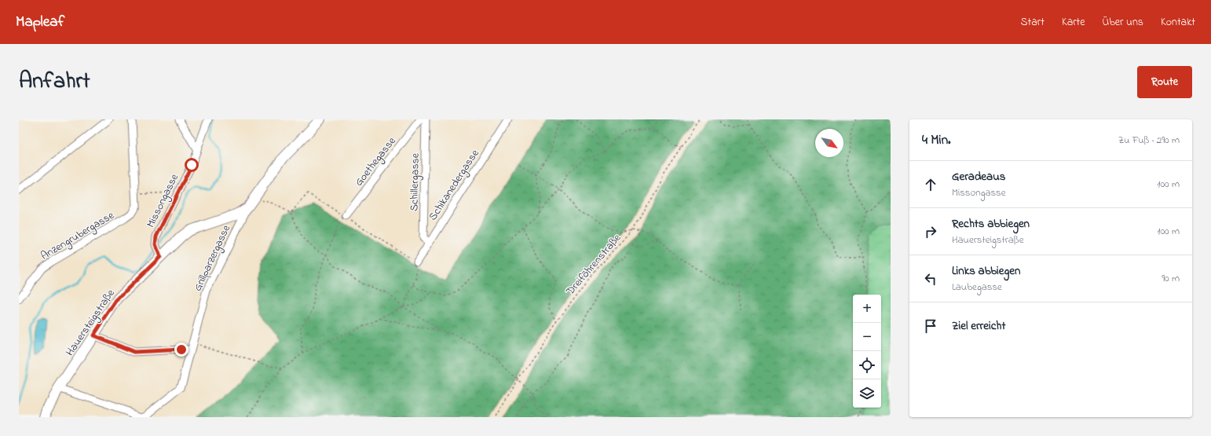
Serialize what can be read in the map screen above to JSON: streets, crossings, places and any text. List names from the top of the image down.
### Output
{
  "streets": {
    "street": [
      "Goethegasse",
      "Schillergasse",
      "Schikanedergasse",
      "Missongasse",
      "Anzengrubergasse",
      "Grillparzergasse",
      "Hauersteigstraße"
    ],
    "path": ["Dreiföhrenstraße"]
  },
  "crossings": [
    ["Schillergasse", "Schikanedergasse"],
    ["Missongasse", "Hauersteigstraße"],
    ["Grillparzergasse", "Hauersteigstraße"]
  ],
  "north": "bottom right",
  "page": {
    "header": "Mapleaf",
    "nav": [
      "Start",
      "Karte",
      "Über uns",
      "Kontakt"
    ],
    "title": "Anfahrt",
    "buttons": "Route",
    "heading": ["4 Min.", "Zu Fuß · 290 m"],
    "list": [
      ["Geradeaus", "Missongasse", "100 m"],
      ["Rechts abbiegen", "Hauersteigstraße", "100 m"],
      ["Links abbiegen", "Laubegasse", "90 m"],
      "Ziel erreicht"
    ],
    "map_buttons": ["+", "−"]
  }
}
